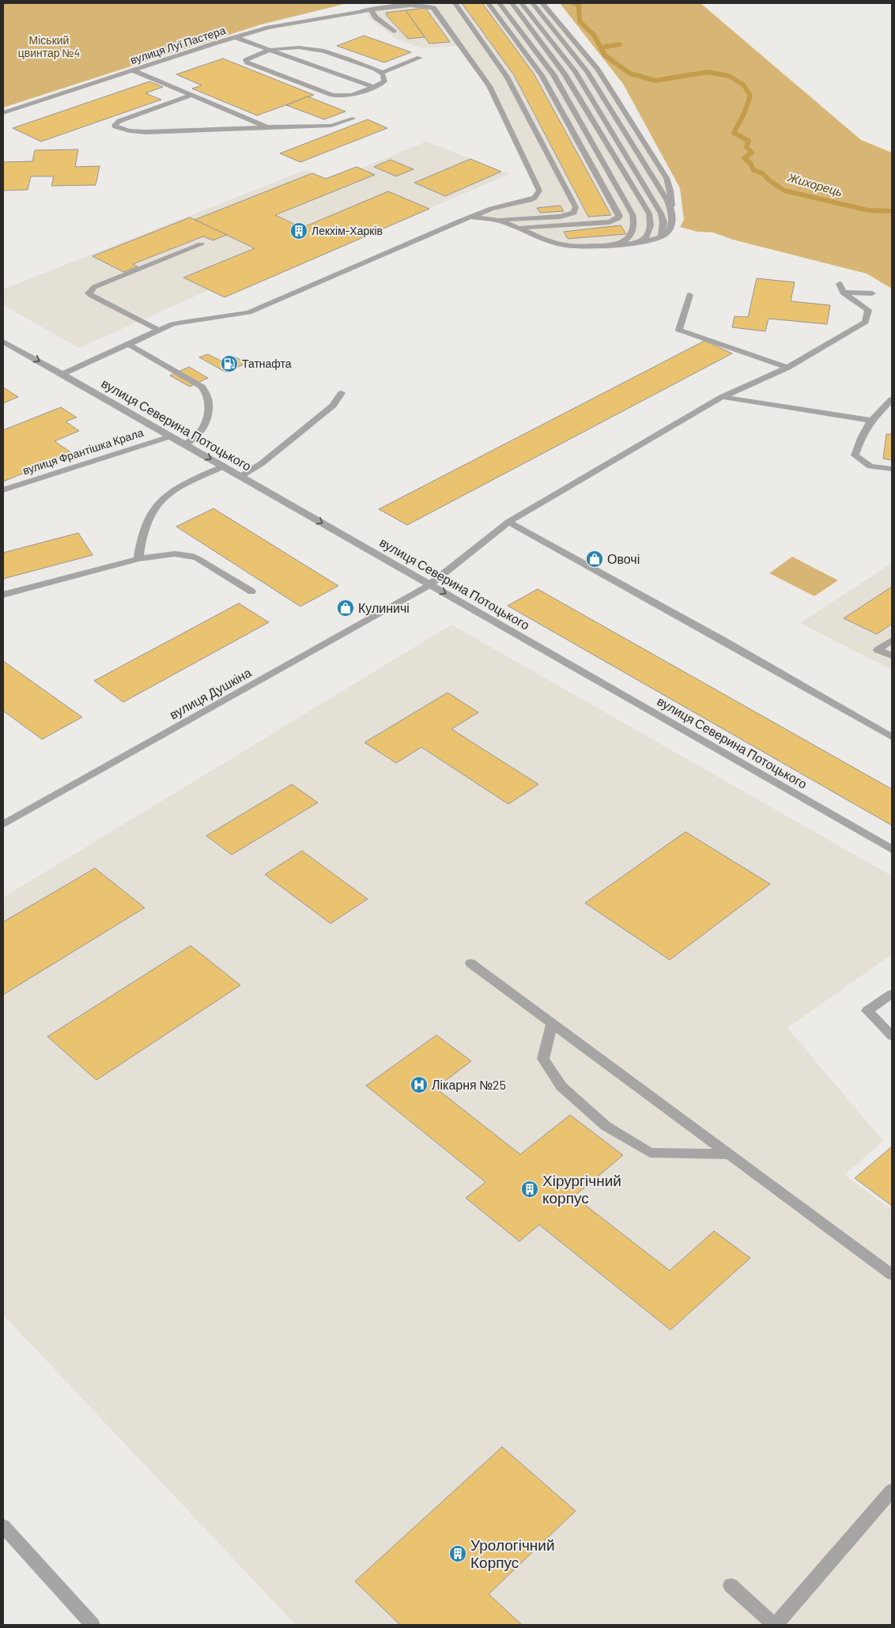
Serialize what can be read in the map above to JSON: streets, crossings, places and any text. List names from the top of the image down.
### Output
{
  "streets": {
    "street": [
      "вулиця Луї Пастера",
      "вулиця Северина Потоцького",
      "вулиця Франтішка Крала",
      "вулиця Душкіна"
    ]
  },
  "crossings": [
    ["вулиця Северина Потоцького", "вулиця Франтішка Крала"],
    ["вулиця Северина Потоцького", "вулиця Душкіна"]
  ],
  "water": ["Жихорець"],
  "parks": ["Міський цвинтар №4"],
  "places": {
    "building": ["Лекхім-Харків", "Хірургічний корпус", "Урологічний Корпус"],
    "fuel station": ["Татнафта"],
    "shop": ["Овочі", "Кулиничі"],
    "hospital": ["Лікарня №25"]
  }
}
